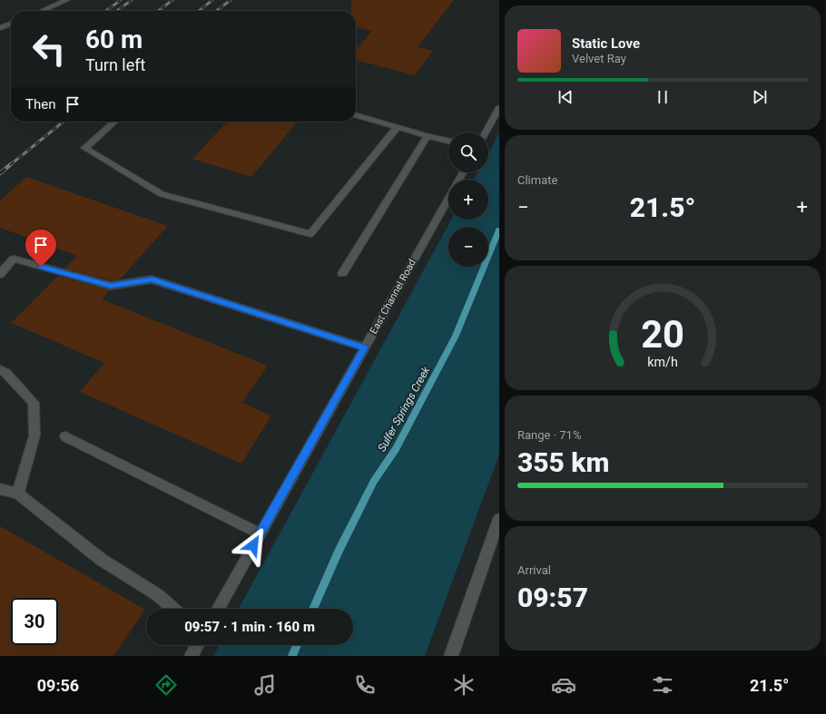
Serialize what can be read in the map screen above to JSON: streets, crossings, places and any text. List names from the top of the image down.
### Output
{
  "streets": {
    "street": ["East Channel Road"]
  },
  "water": ["Sulfer Springs Creek"],
  "page": {
    "turn": ["60 m", "Turn left"],
    "song": ["Static Love", "Velvet Ray"],
    "then": "Then",
    "map_buttons": ["+", "−"],
    "tile": [
      "Climate",
      ["Range · 71%", "355 km"],
      ["Arrival", "09:57"]
    ],
    "heat": ["−", "21.5°", "+"],
    "limit": "30",
    "trip": "09:57 · 1 min · 160 m",
    "tabs": ["09:56", "21.5°"],
    "gauge": ["20", "km/h"]
  }
}
